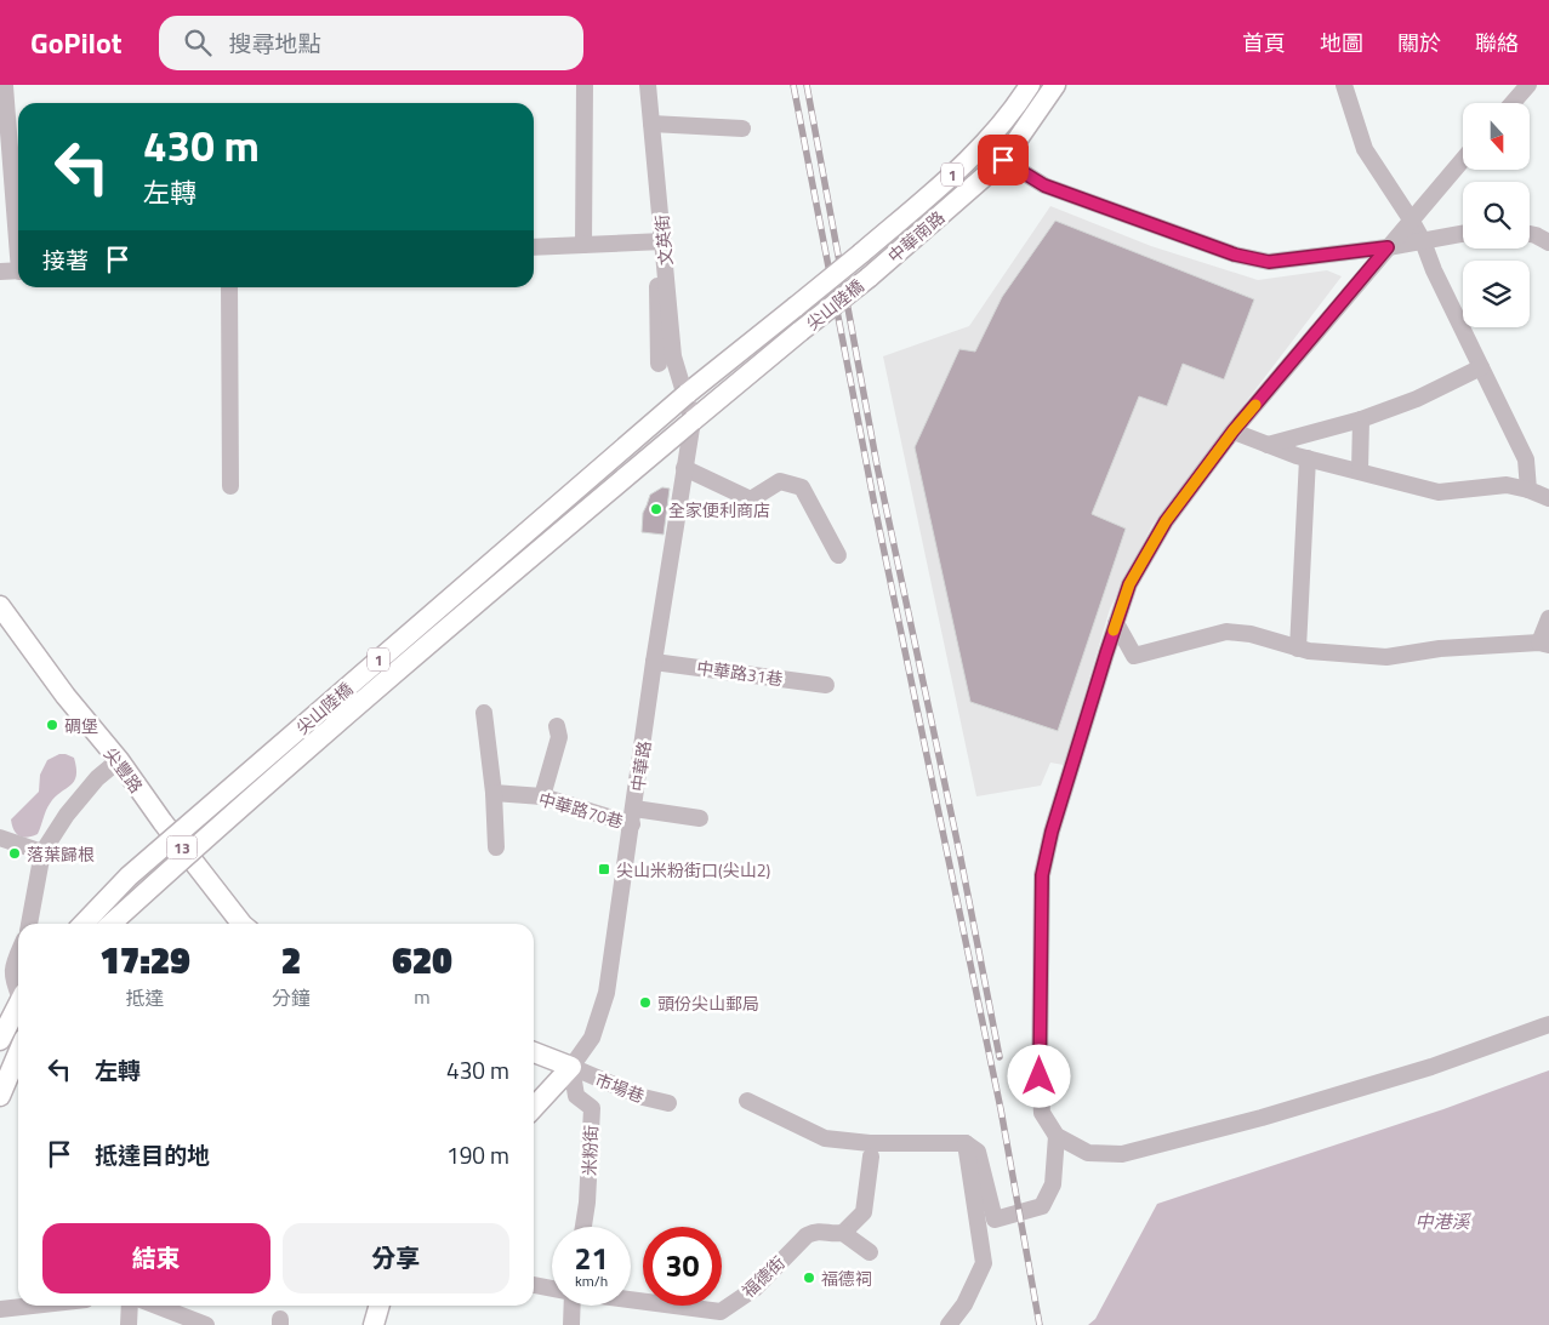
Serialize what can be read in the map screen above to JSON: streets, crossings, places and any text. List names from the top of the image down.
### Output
{
  "streets": {
    "main road": [
      "1",
      "中華南路",
      "尖山陸橋",
      "中華路",
      "尖豐路",
      "13"
    ],
    "street": [
      "文英街",
      "中華路31巷",
      "中華路70巷",
      "市場巷",
      "米粉街",
      "福德街"
    ]
  },
  "crossings": [
    ["中華南路", "尖山陸橋"],
    ["文英街", "尖山陸橋"],
    ["文英街", "中華路"],
    ["尖山陸橋", "中華路"],
    ["中華路31巷", "中華路"],
    ["中華路", "中華路70巷"],
    ["中華路", "市場巷"],
    ["中華路", "米粉街"],
    ["市場巷", "米粉街"]
  ],
  "water": ["中港溪"],
  "places": {
    "other": [
      "全家便利商店",
      "碉堡",
      "落葉歸根",
      "頭份尖山郵局",
      "福德祠"
    ],
    "transit": ["尖山米粉街口(尖山2)"]
  },
  "north": "bottom",
  "page": {
    "header": "GoPilot",
    "search": "搜尋地點",
    "nav": [
      "首頁",
      "地圖",
      "關於",
      "聯絡"
    ],
    "turn": ["430 m", "左轉"],
    "then": "接著",
    "eta": [
      "17:29",
      "抵達",
      "2",
      "分鐘",
      "620",
      "m"
    ],
    "list": [
      {
        "name": "左轉",
        "value": "430 m"
      },
      {
        "name": "抵達目的地",
        "value": "190 m"
      }
    ],
    "buttons": ["結束", "分享"],
    "speed": "21 km/h",
    "limit": "30"
  }
}
